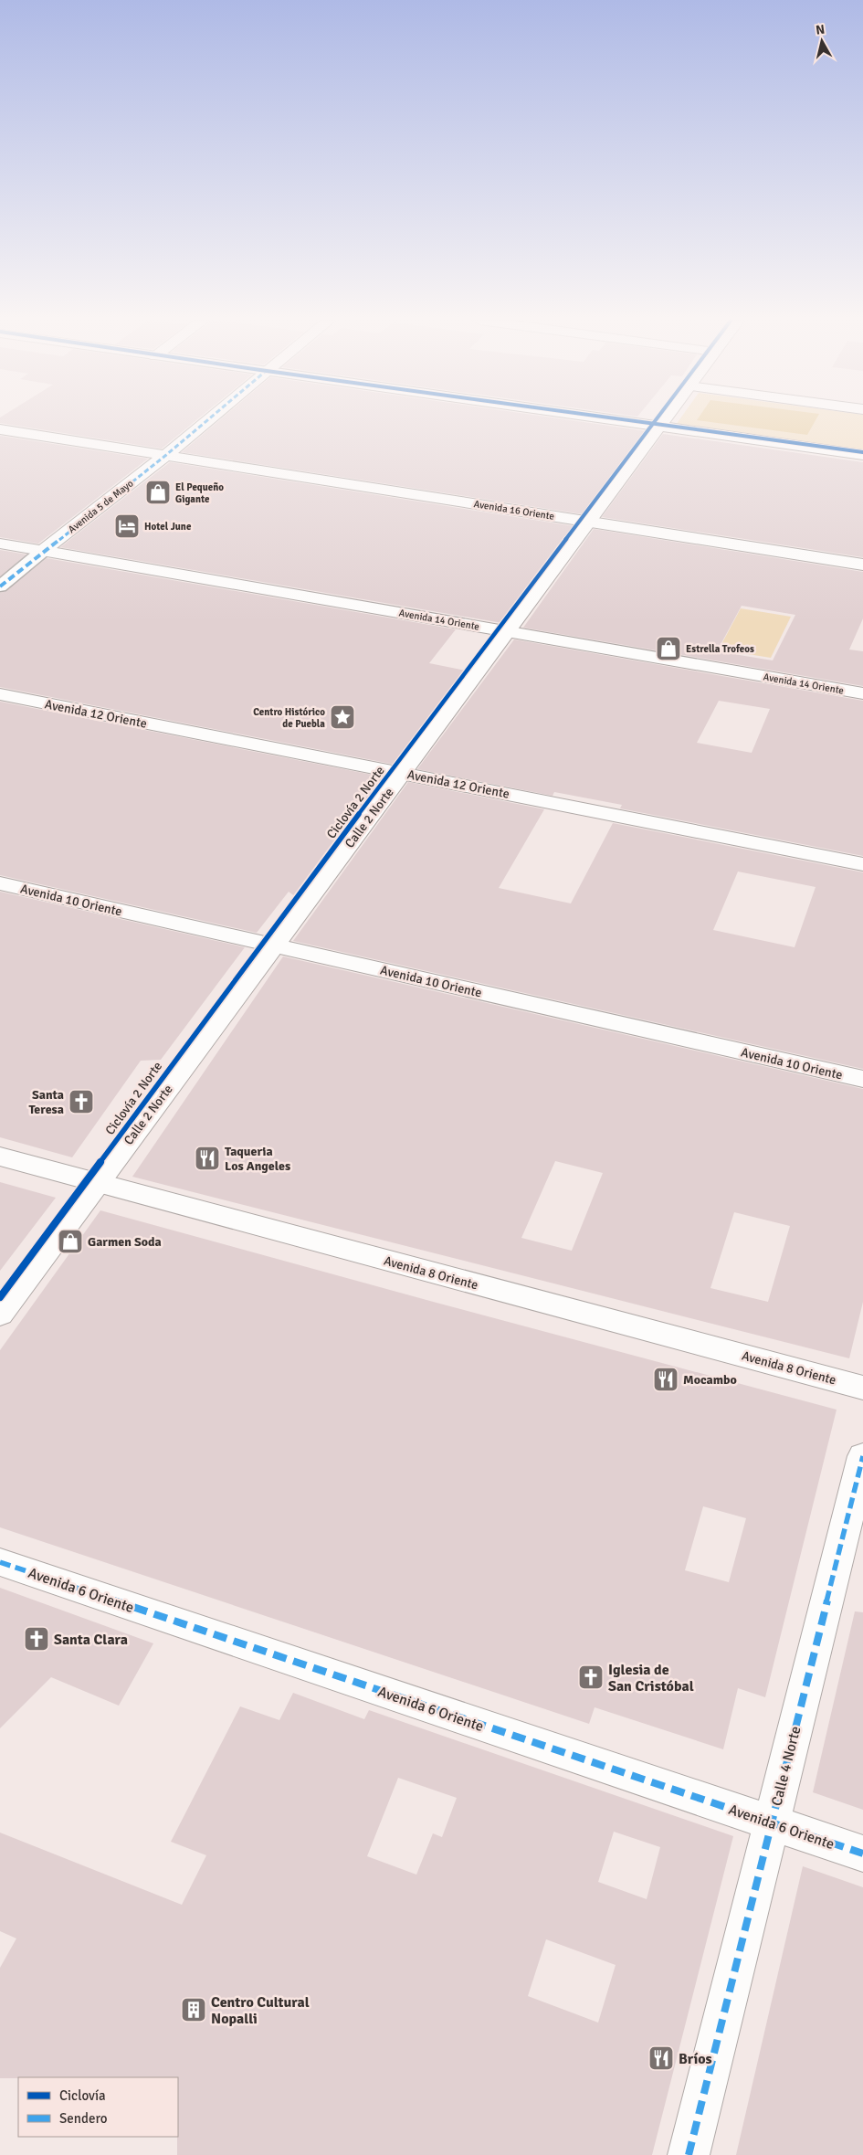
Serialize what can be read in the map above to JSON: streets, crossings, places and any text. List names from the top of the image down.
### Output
{
  "streets": {
    "street": [
      "Avenida 5 de Mayo",
      "Avenida 16 Oriente",
      "Avenida 14 Oriente",
      "Avenida 12 Oriente",
      "Calle 2 Norte",
      "Avenida 10 Oriente",
      "Avenida 8 Oriente",
      "Avenida 6 Oriente",
      "Calle 4 Norte"
    ],
    "cycle path": ["Ciclovía 2 Norte"]
  },
  "crossings": [
    ["Avenida 5 de Mayo", "Avenida 16 Oriente"],
    ["Avenida 5 de Mayo", "Avenida 14 Oriente"],
    ["Avenida 16 Oriente", "Calle 2 Norte"],
    ["Avenida 14 Oriente", "Calle 2 Norte"],
    ["Avenida 12 Oriente", "Calle 2 Norte"],
    ["Calle 2 Norte", "Avenida 10 Oriente"],
    ["Calle 2 Norte", "Avenida 8 Oriente"],
    ["Avenida 6 Oriente", "Calle 4 Norte"]
  ],
  "places": {
    "shop": ["El Pequeño Gigante", "Estrella Trofeos", "Garmen Soda"],
    "hotel": ["Hotel June"],
    "place": ["Centro Histórico de Puebla"],
    "church": ["Santa Teresa", "Santa Clara", "Iglesia de San Cristóbal"],
    "restaurant": ["Taqueria Los Angeles", "Mocambo", "Bríos"],
    "building": ["Centro Cultural Nopalli"]
  },
  "legend": ["Ciclovía", "Sendero"],
  "north": "top"
}
